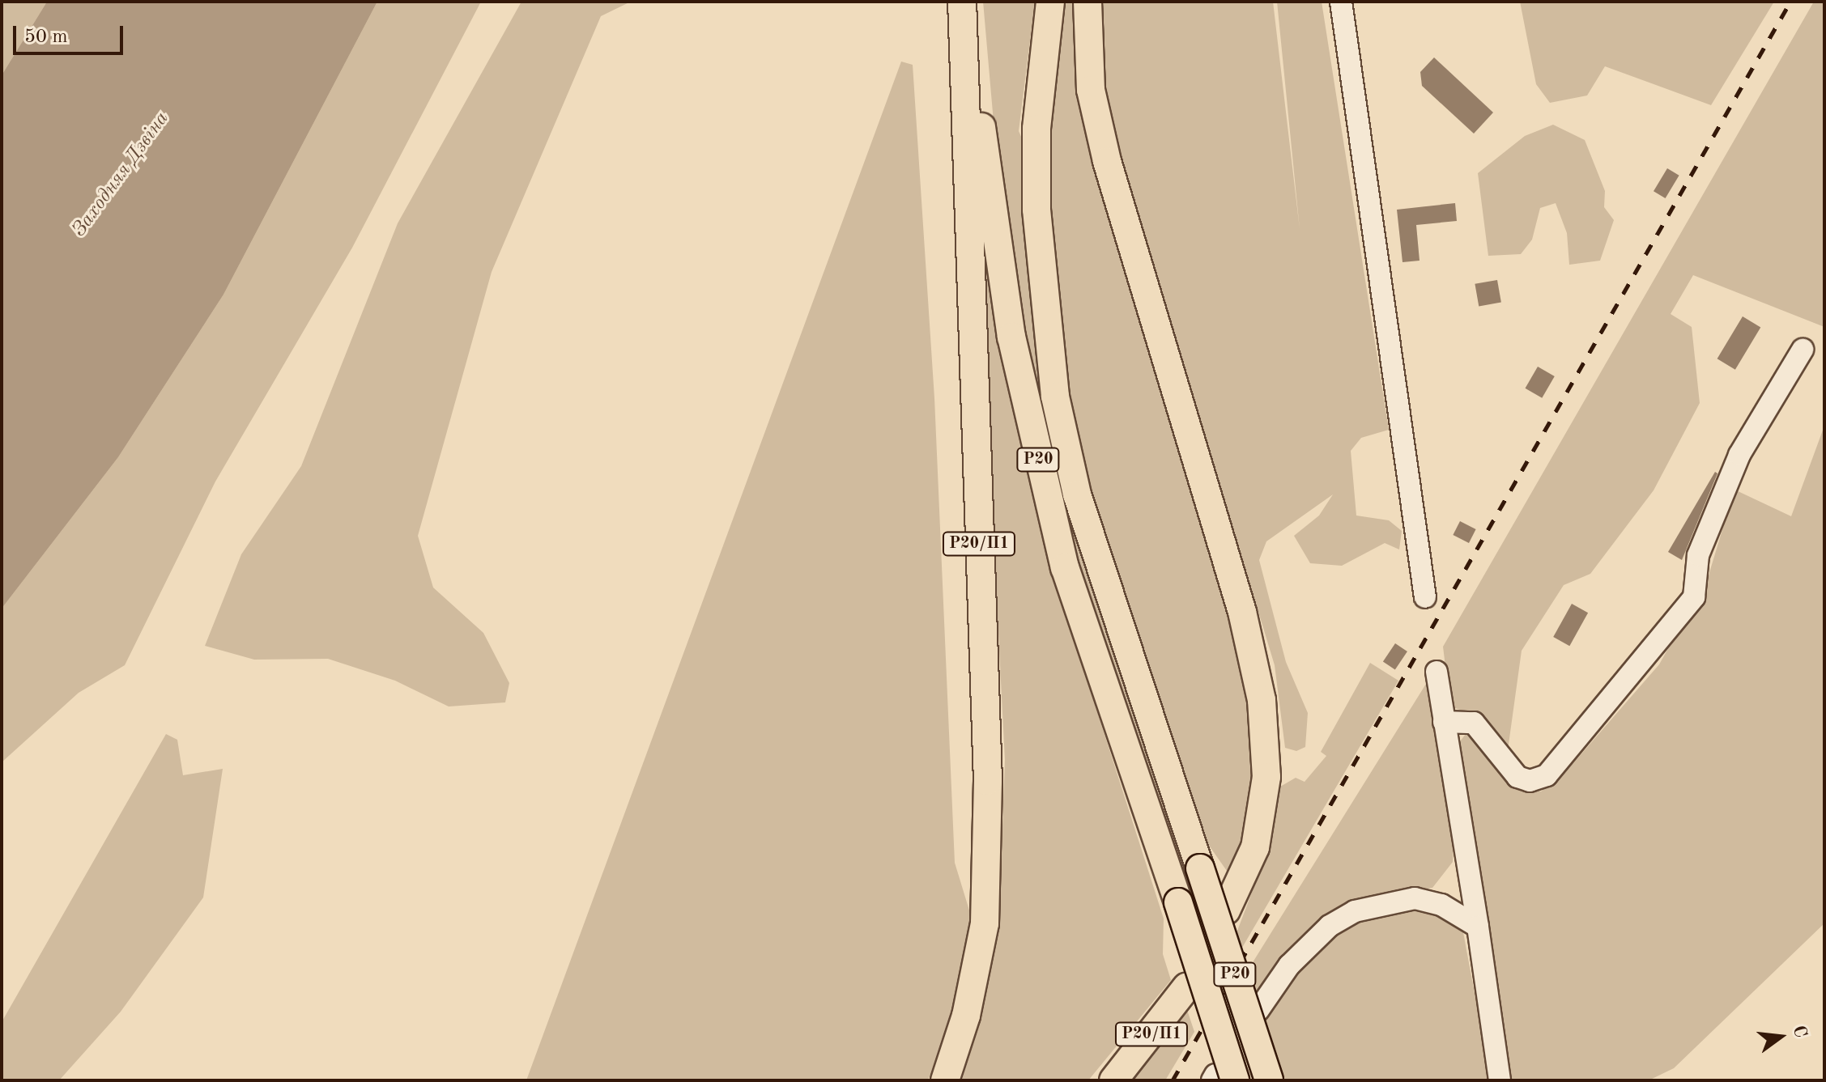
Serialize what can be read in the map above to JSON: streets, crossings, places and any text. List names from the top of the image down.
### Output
{
  "streets": {
    "main road": ["Р20", "Р20/П1"]
  },
  "crossings": [
    ["Р20", "Р20/П1"]
  ],
  "water": ["Заходняя Дзвіна"],
  "scale_bar": "50 m",
  "north": "right"
}
